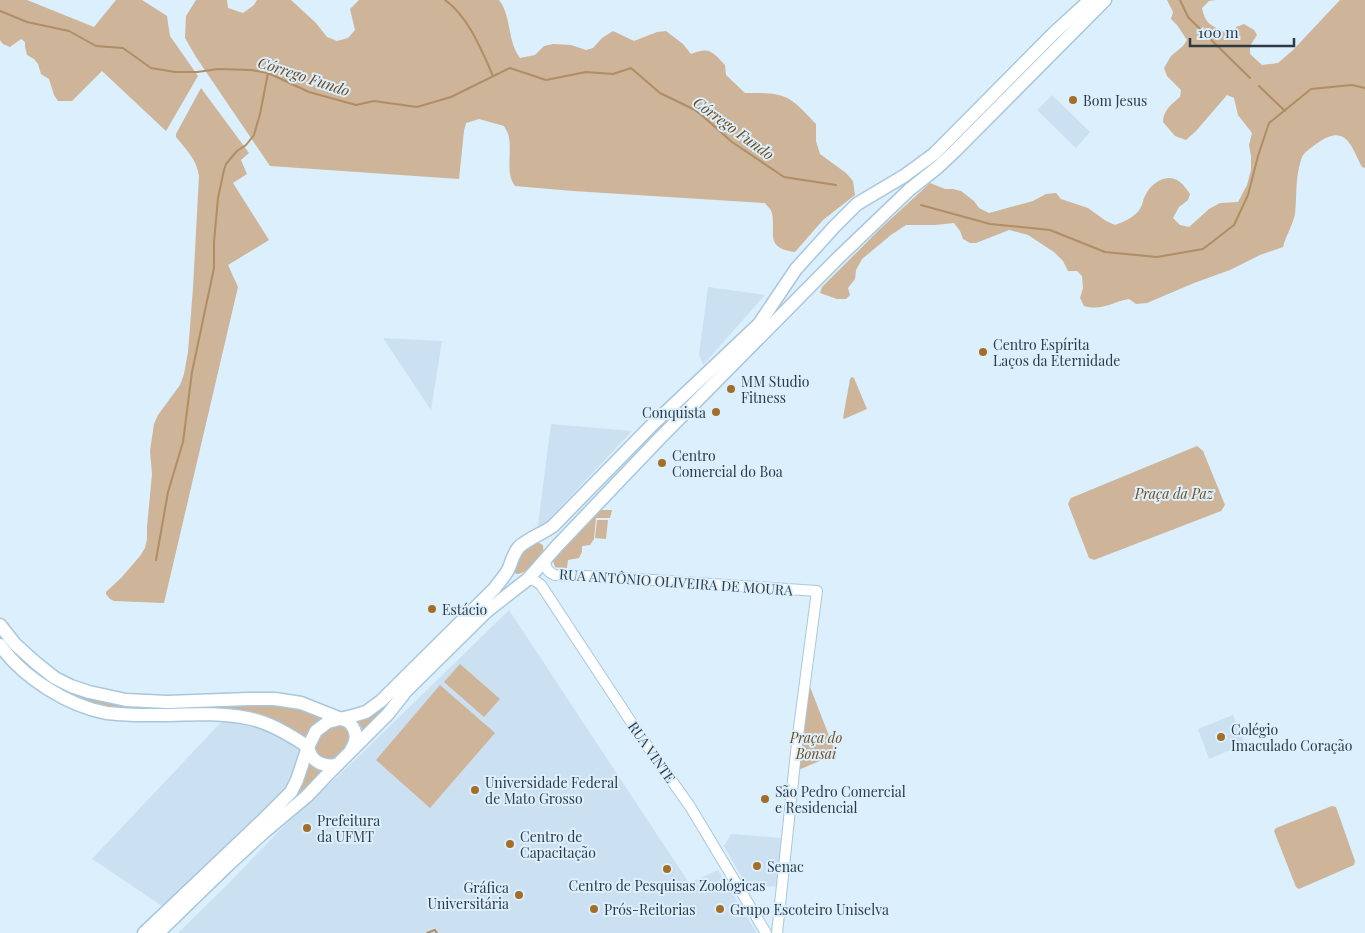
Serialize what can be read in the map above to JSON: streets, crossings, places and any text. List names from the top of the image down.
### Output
{
  "streets": {
    "street": ["RUA ANTÔNIO OLIVEIRA DE MOURA", "RUA VINTE"]
  },
  "water": ["Córrego Fundo"],
  "parks": ["Praça da Paz", "Praça do Bonsai"],
  "places": [
    "Bom Jesus",
    "Centro Espírita Laços da Eternidade",
    "MM Studio Fitness",
    "Conquista",
    "Centro Comercial do Boa",
    "Estácio",
    "Colégio Imaculado Coração",
    "Universidade Federal de Mato Grosso",
    "São Pedro Comercial e Residencial",
    "Prefeitura da UFMT",
    "Centro de Capacitação",
    "Senac",
    "Centro de Pesquisas Zoológicas",
    "Gráfica Universitária",
    "Prós-Reitorias",
    "Grupo Escoteiro Uniselva"
  ],
  "scale_bar": "100 m"
}
